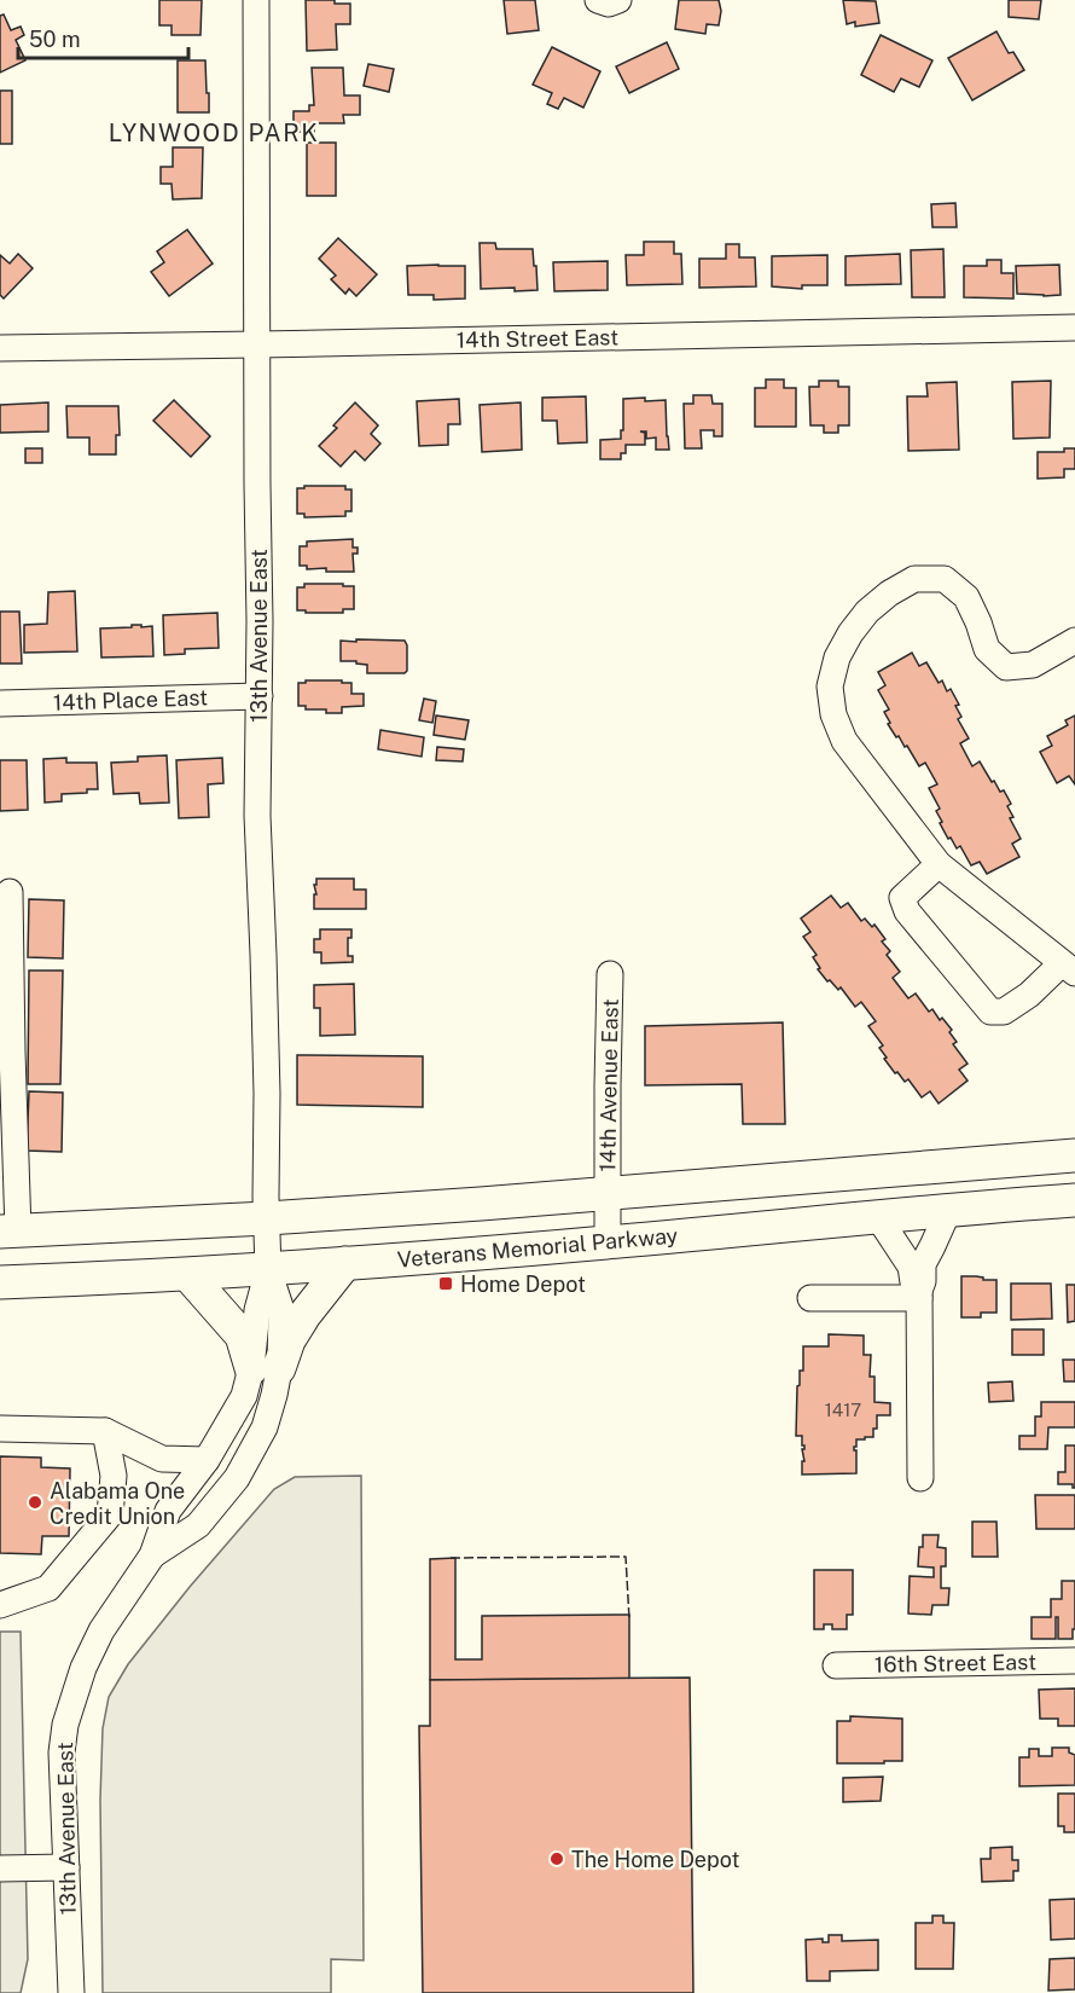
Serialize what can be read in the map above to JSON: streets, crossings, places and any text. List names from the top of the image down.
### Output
{
  "streets": {
    "main road": ["Veterans Memorial Parkway"],
    "street": [
      "14th Street East",
      "13th Avenue East",
      "14th Place East",
      "14th Avenue East",
      "16th Street East"
    ]
  },
  "crossings": [
    ["14th Street East", "13th Avenue East"],
    ["13th Avenue East", "14th Place East"],
    ["13th Avenue East", "Veterans Memorial Parkway"],
    ["14th Avenue East", "Veterans Memorial Parkway"]
  ],
  "districts": ["LYNWOOD PARK"],
  "places": {
    "transit": ["Home Depot"],
    "other": ["Alabama One Credit Union", "The Home Depot"]
  },
  "house_numbers": ["1417"],
  "scale_bar": "50 m"
}
